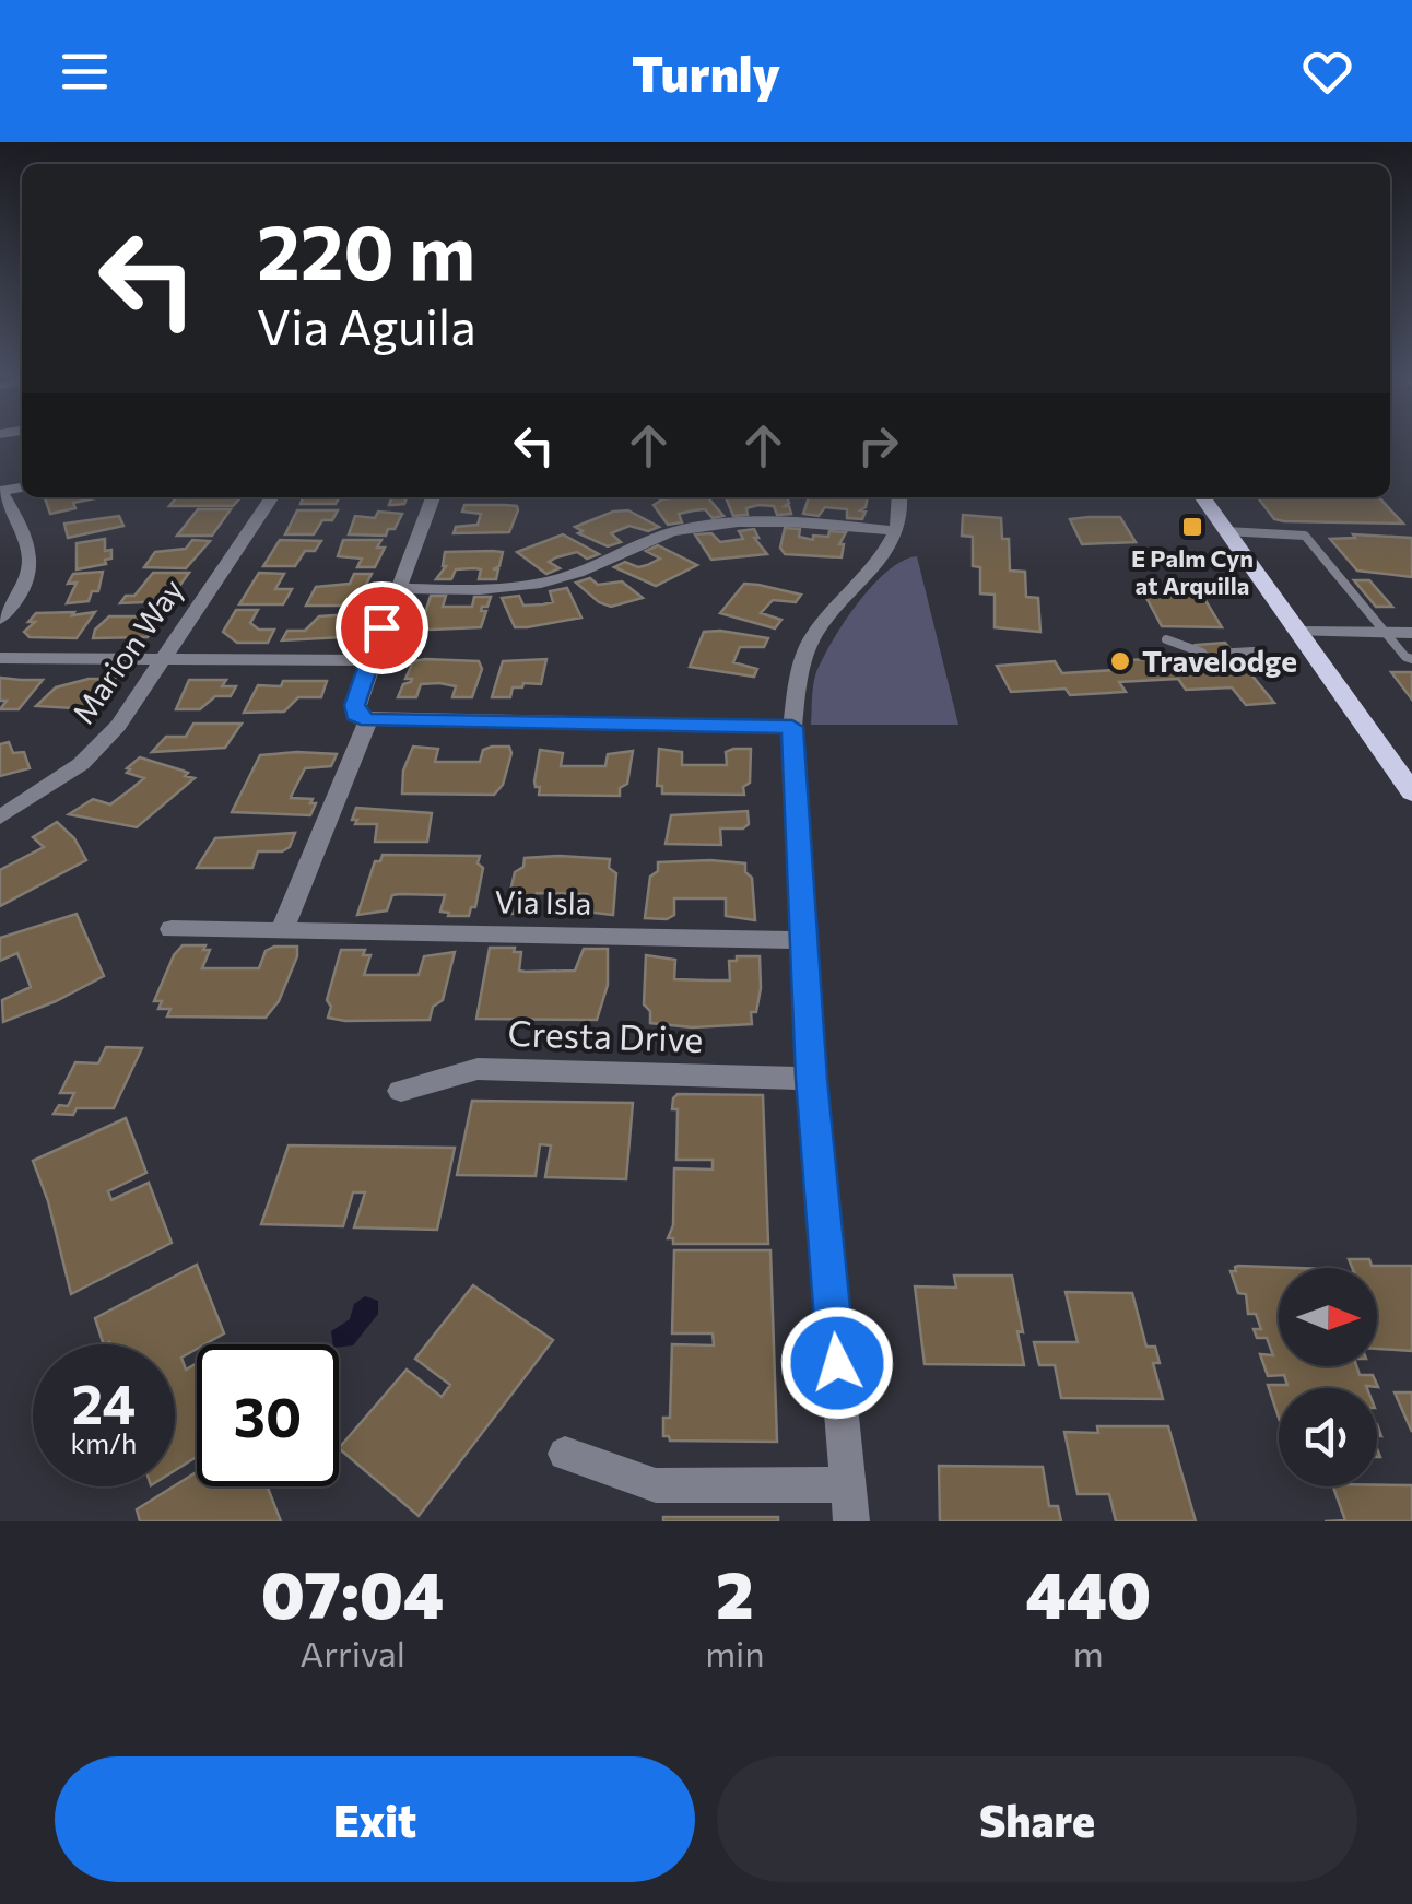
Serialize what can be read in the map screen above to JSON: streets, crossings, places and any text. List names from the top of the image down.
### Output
{
  "streets": {
    "street": ["Marion Way", "Via Isla", "Cresta Drive"]
  },
  "places": {
    "transit": ["E Palm Cyn at Arquilla"],
    "other": ["Travelodge"]
  },
  "north": "right",
  "page": {
    "header": "Turnly",
    "turn": ["220 m", "Via Aguila"],
    "speed": "24 km/h",
    "limit": "30",
    "eta": [
      "07:04",
      "Arrival",
      "2",
      "min",
      "440",
      "m"
    ],
    "buttons": ["Exit", "Share"]
  }
}
